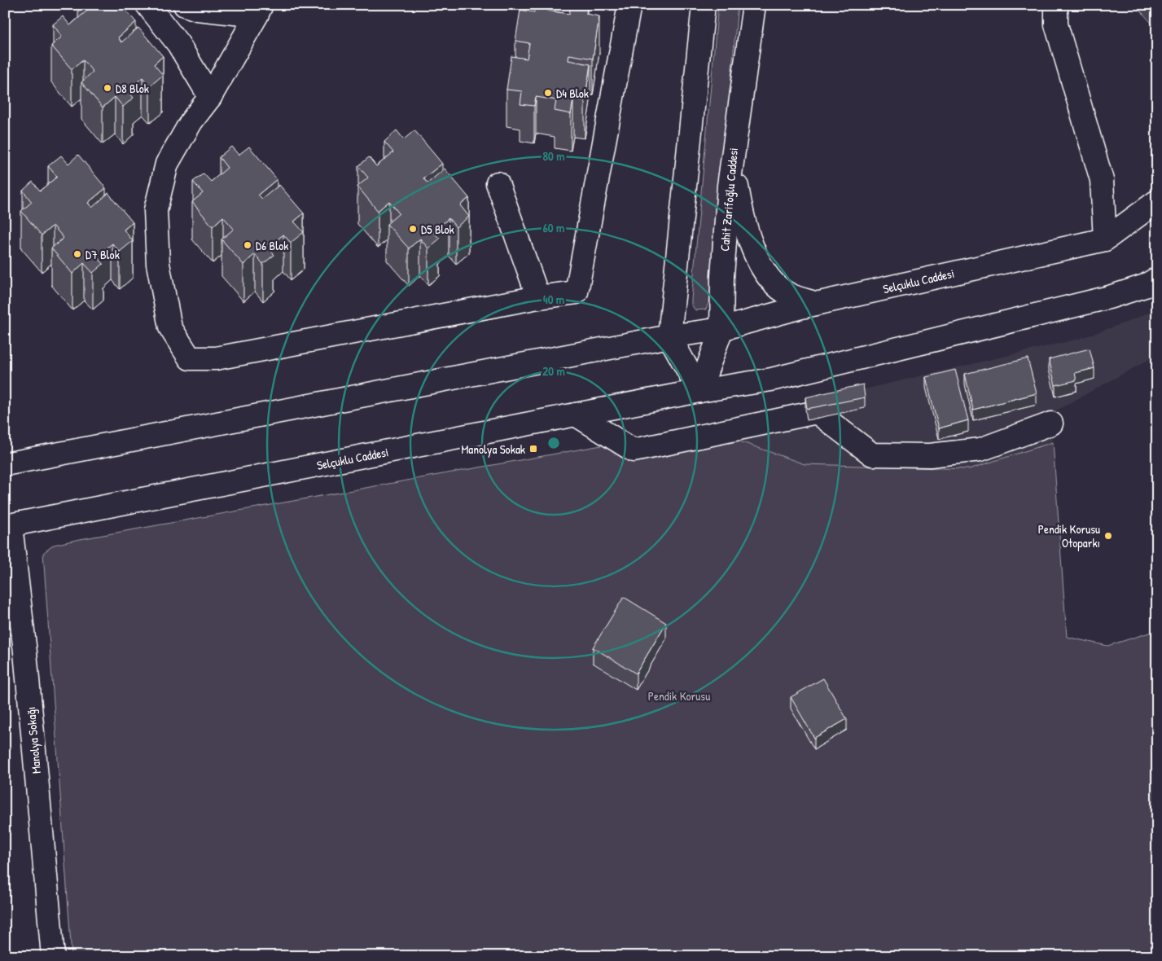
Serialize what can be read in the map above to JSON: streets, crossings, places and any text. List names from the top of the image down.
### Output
{
  "streets": {
    "main road": ["Cahit Zarifoğlu Caddesi", "Selçuklu Caddesi", "Manolya Sokağı"]
  },
  "crossings": [
    ["Cahit Zarifoğlu Caddesi", "Selçuklu Caddesi"],
    ["Selçuklu Caddesi", "Manolya Sokağı"]
  ],
  "parks": ["Pendik Korusu"],
  "places": {
    "other": [
      "D8 Blok",
      "D4 Blok",
      "D5 Blok",
      "D6 Blok",
      "D7 Blok",
      "Pendik Korusu Otoparkı"
    ],
    "transit": ["Manolya Sokak"]
  },
  "rings": [
    "80 m",
    "60 m",
    "40 m",
    "20 m"
  ]
}
